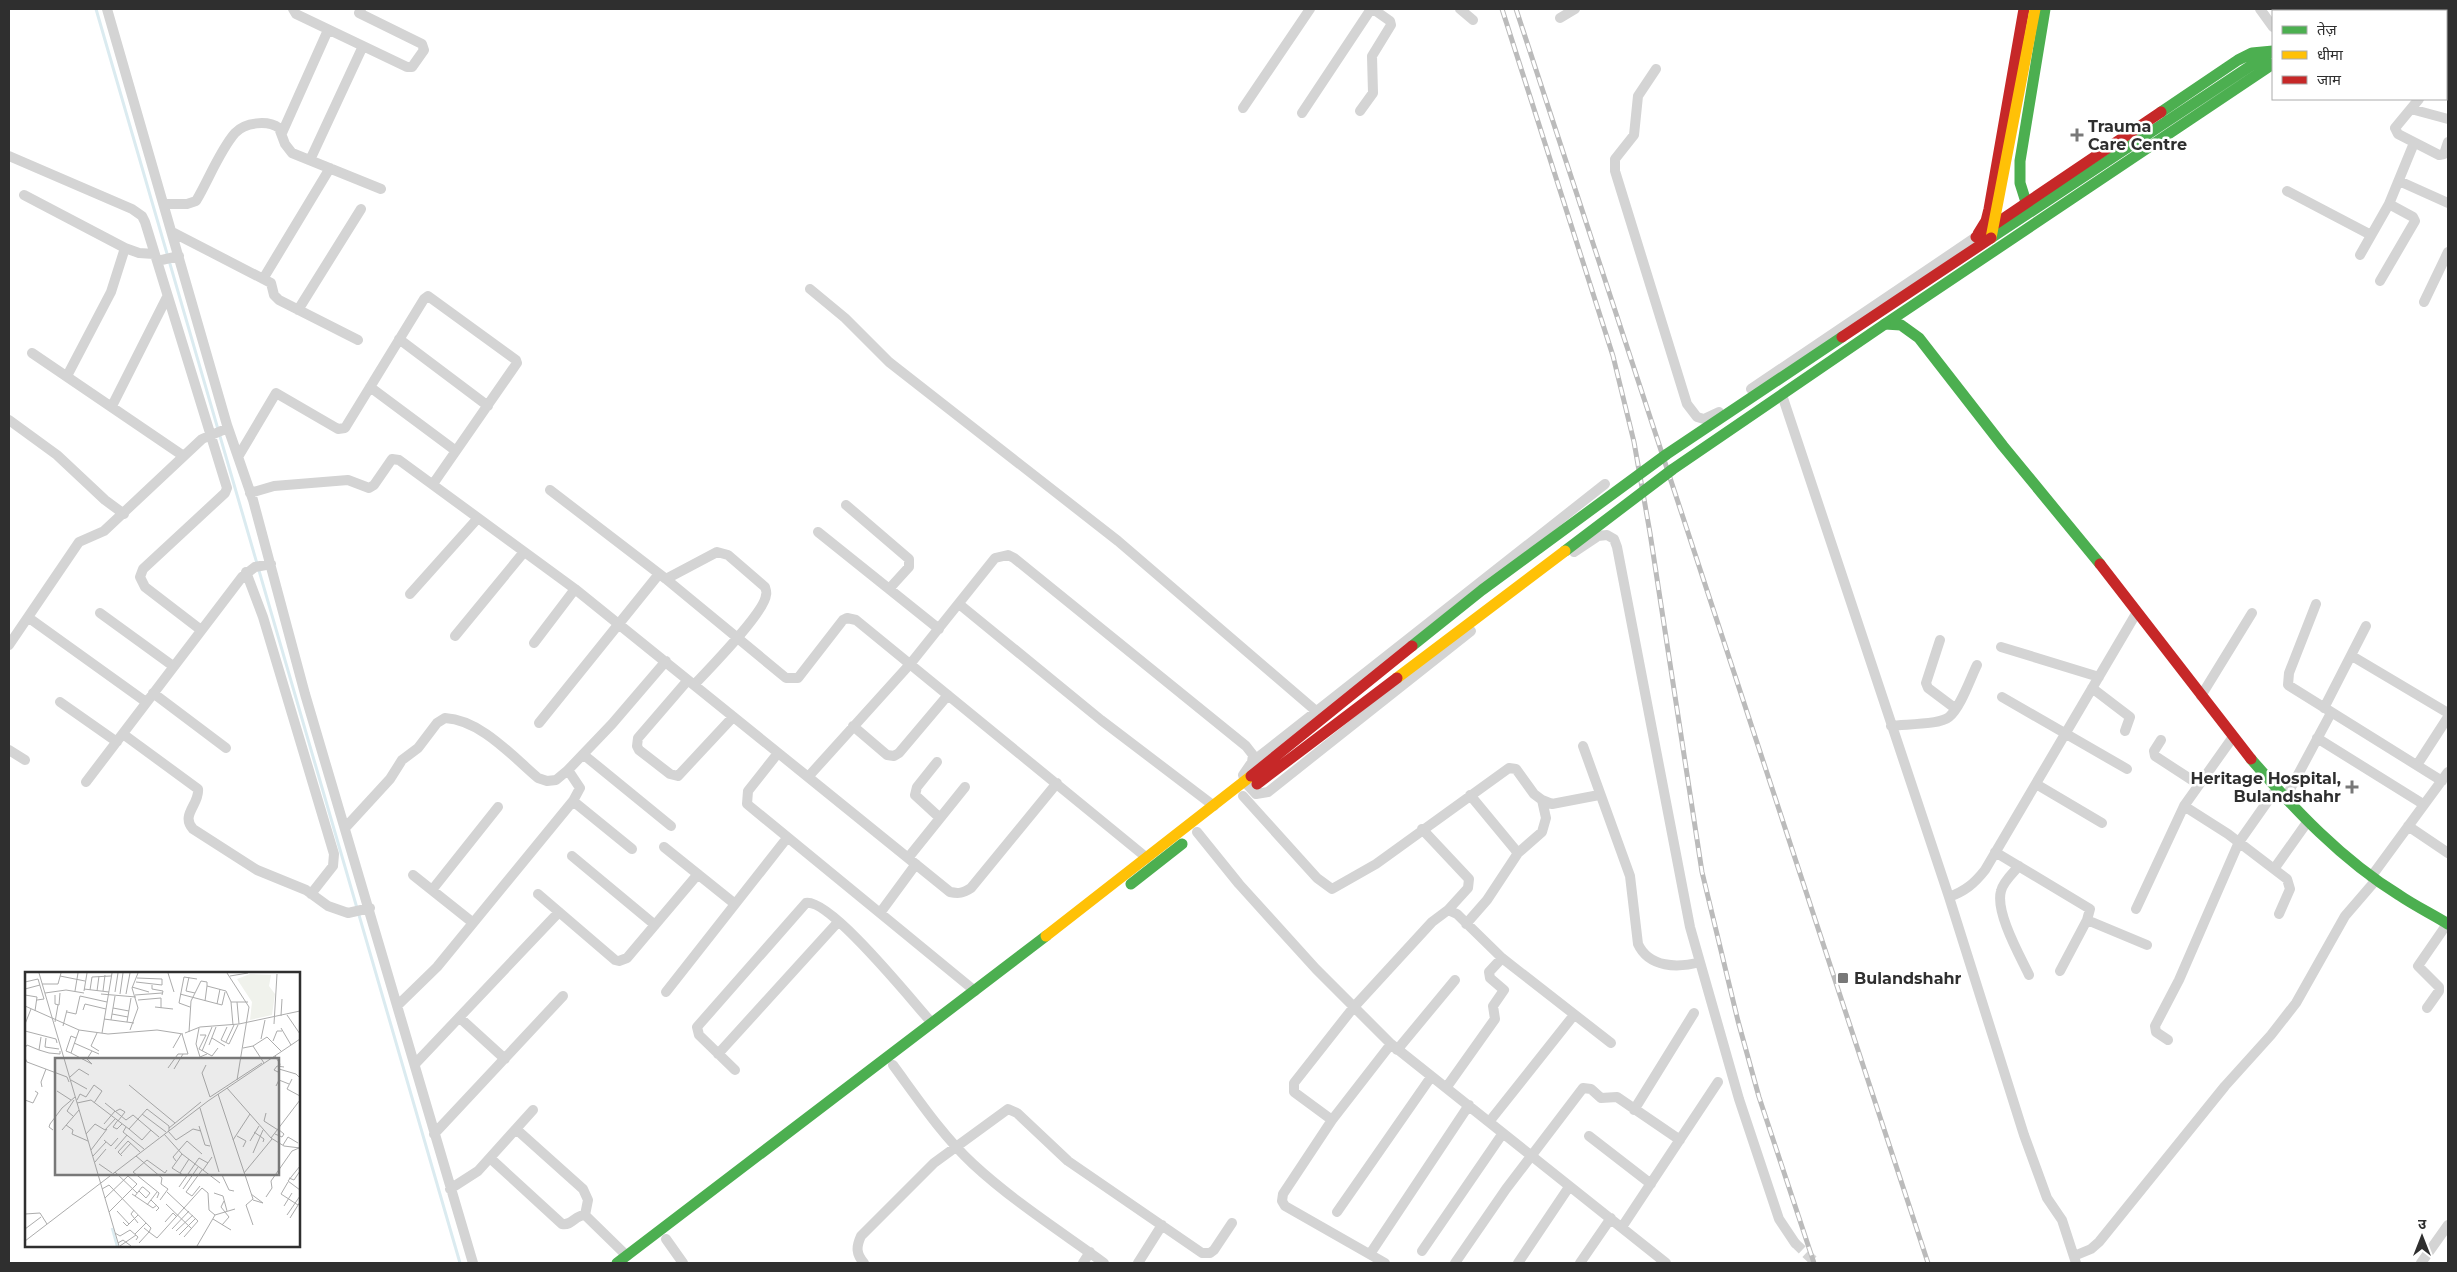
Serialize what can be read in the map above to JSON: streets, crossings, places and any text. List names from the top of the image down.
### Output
{
  "places": {
    "health": ["Trauma Care Centre", "Heritage Hospital, Bulandshahr"],
    "transit": ["Bulandshahr"]
  },
  "legend": ["तेज़", "धीमा", "जाम"],
  "north": "top"
}
